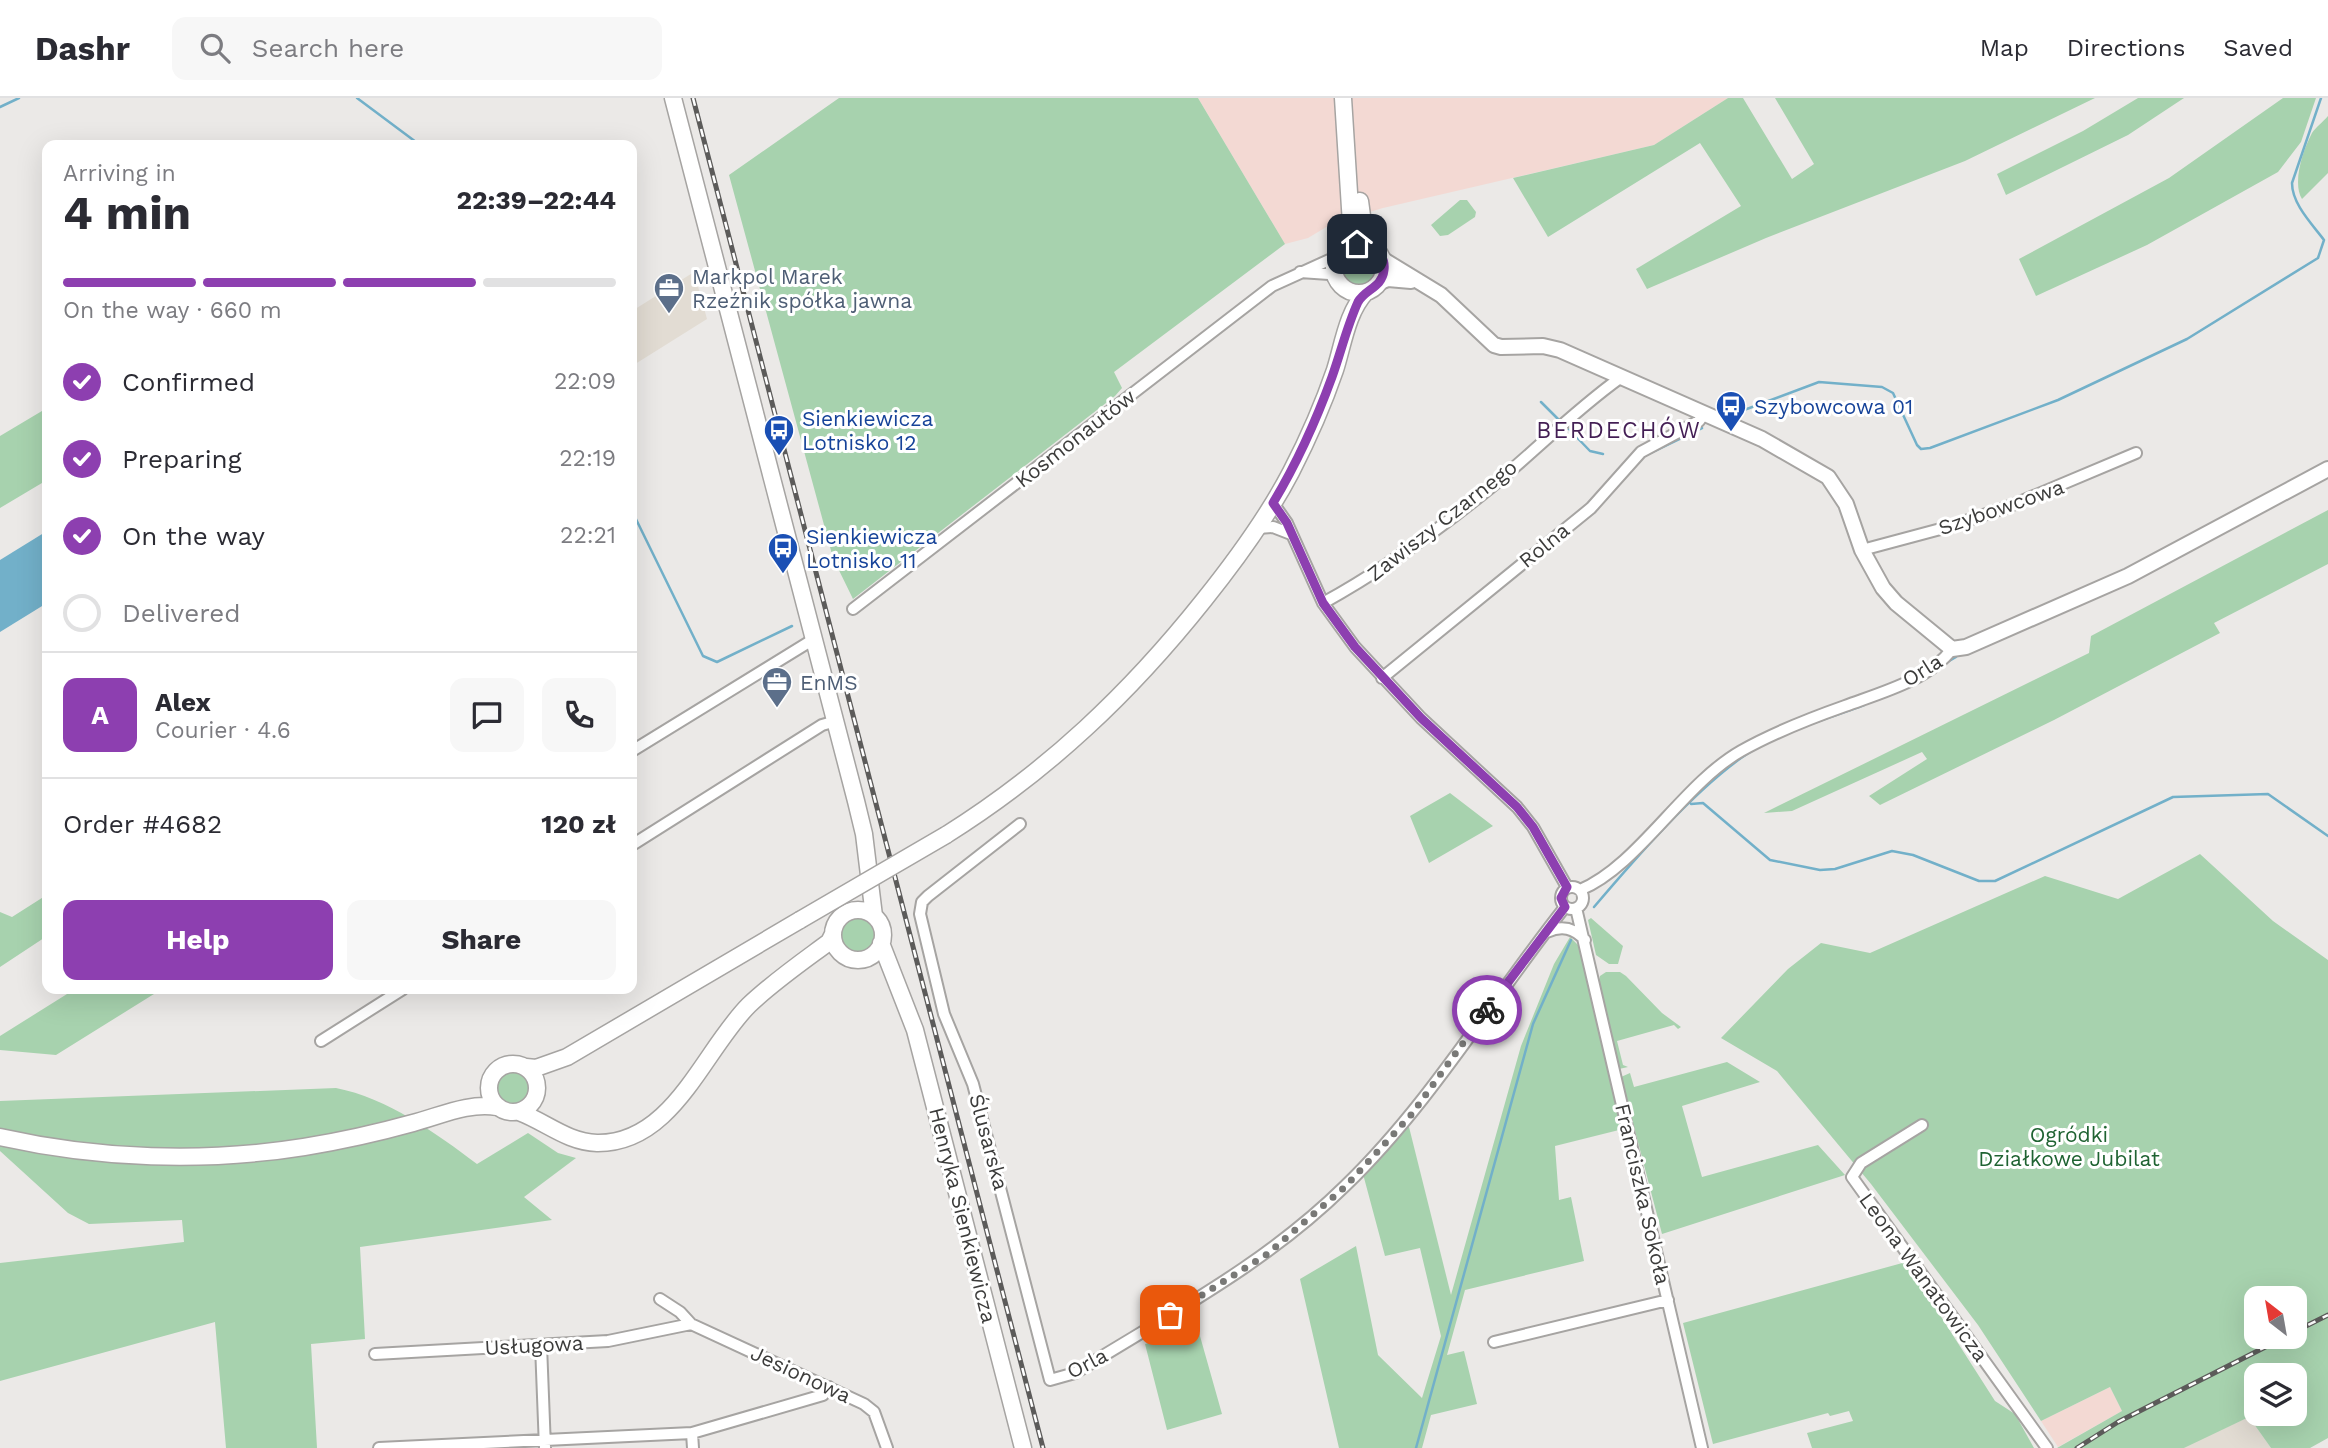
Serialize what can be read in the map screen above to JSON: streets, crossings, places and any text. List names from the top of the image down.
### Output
{
  "streets": {
    "main road": ["Henryka Sienkiewicza"],
    "street": [
      "Kosmonautów",
      "Szybowcowa",
      "Zawiszy Czarnego",
      "Rolna",
      "Orla",
      "Ślusarska",
      "Franciszka Sokoła",
      "Leona Wanatowicza",
      "Usługowa",
      "Jesionowa"
    ]
  },
  "crossings": [
    ["Orla", "Ślusarska"],
    ["Orla", "Franciszka Sokoła"],
    ["Usługowa", "Jesionowa"]
  ],
  "districts": ["BERDECHÓW"],
  "parks": ["Ogródki Działkowe Jubilat"],
  "places": {
    "office": ["Markpol Marek Rzeźnik spółka jawna", "EnMS"],
    "bus stop": ["Szybowcowa 01", "Sienkiewicza Lotnisko 12", "Sienkiewicza Lotnisko 11"]
  },
  "north": "top left",
  "page": {
    "header": "Dashr",
    "search": "Search here",
    "nav": ["Map", "Directions", "Saved"],
    "heading": ["4 min", "Arriving in", "22:39–22:44"],
    "panel": [
      "Alex",
      "Courier · 4.6",
      "Order #4682",
      "120 zł"
    ],
    "bar": "On the way · 660 m",
    "list": [
      ["Confirmed", "22:09"],
      ["Preparing", "22:19"],
      ["On the way", "22:21"],
      "Delivered"
    ],
    "round": "A",
    "buttons": ["Help", "Share"]
  }
}
